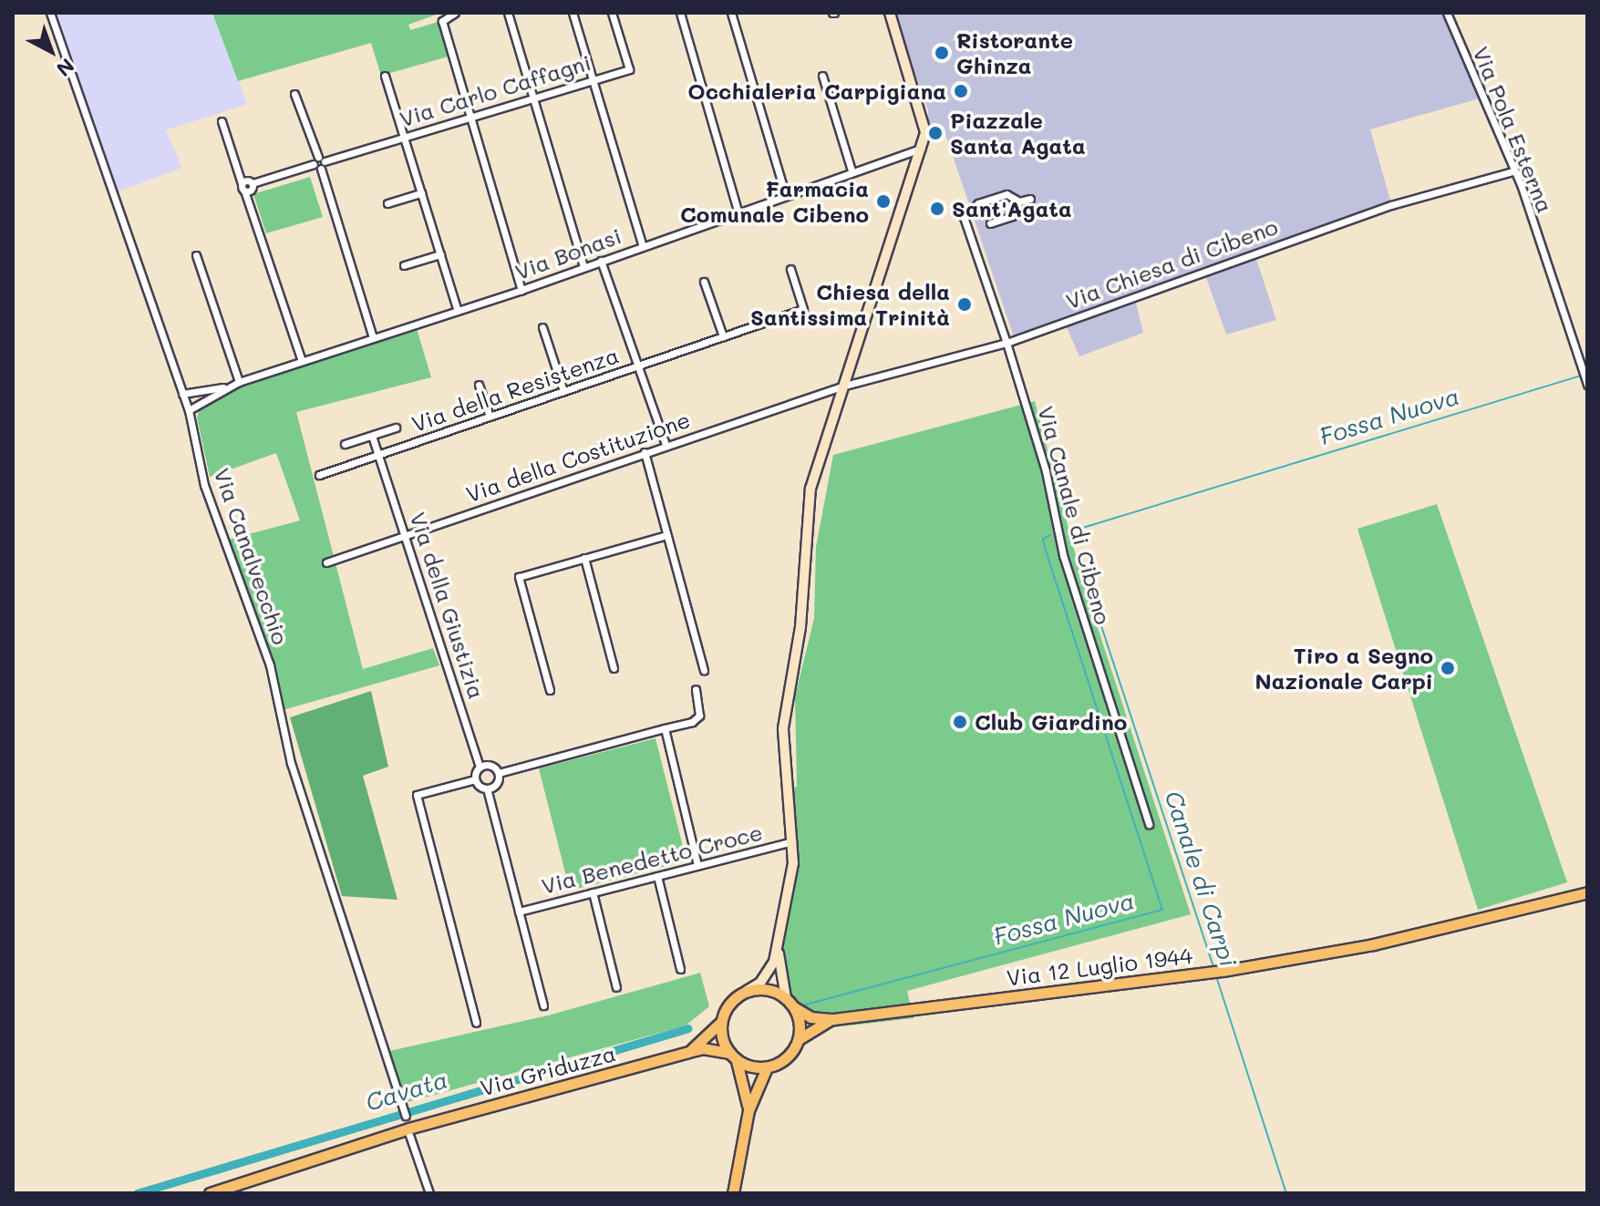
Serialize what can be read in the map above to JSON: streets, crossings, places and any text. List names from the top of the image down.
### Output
{
  "streets": {
    "main road": ["Via 12 Luglio 1944", "Via Griduzza"],
    "street": [
      "Via Carlo Caffagni",
      "Via Pola Esterna",
      "Via Bonasi",
      "Via Chiesa di Cibeno",
      "Via della Resistenza",
      "Via della Costituzione",
      "Via Canale di Cibeno",
      "Via Canalvecchio",
      "Via della Giustizia",
      "Via Benedetto Croce"
    ]
  },
  "crossings": [
    ["Via Pola Esterna", "Via Chiesa di Cibeno"],
    ["Via Bonasi", "Via Canalvecchio"],
    ["Via Chiesa di Cibeno", "Via della Costituzione"],
    ["Via Chiesa di Cibeno", "Via Canale di Cibeno"],
    ["Via della Resistenza", "Via della Giustizia"],
    ["Via della Costituzione", "Via della Giustizia"]
  ],
  "water": ["Fossa Nuova", "Canale di Carpi", "Cavata"],
  "places": [
    "Ristorante Ghinza",
    "Occhialeria Carpigiana",
    "Piazzale Santa Agata",
    "Farmacia Comunale Cibeno",
    "Sant'Agata",
    "Chiesa della Santissima Trinità",
    "Tiro a Segno Nazionale Carpi",
    "Club Giardino"
  ],
  "north": "bottom right"
}
